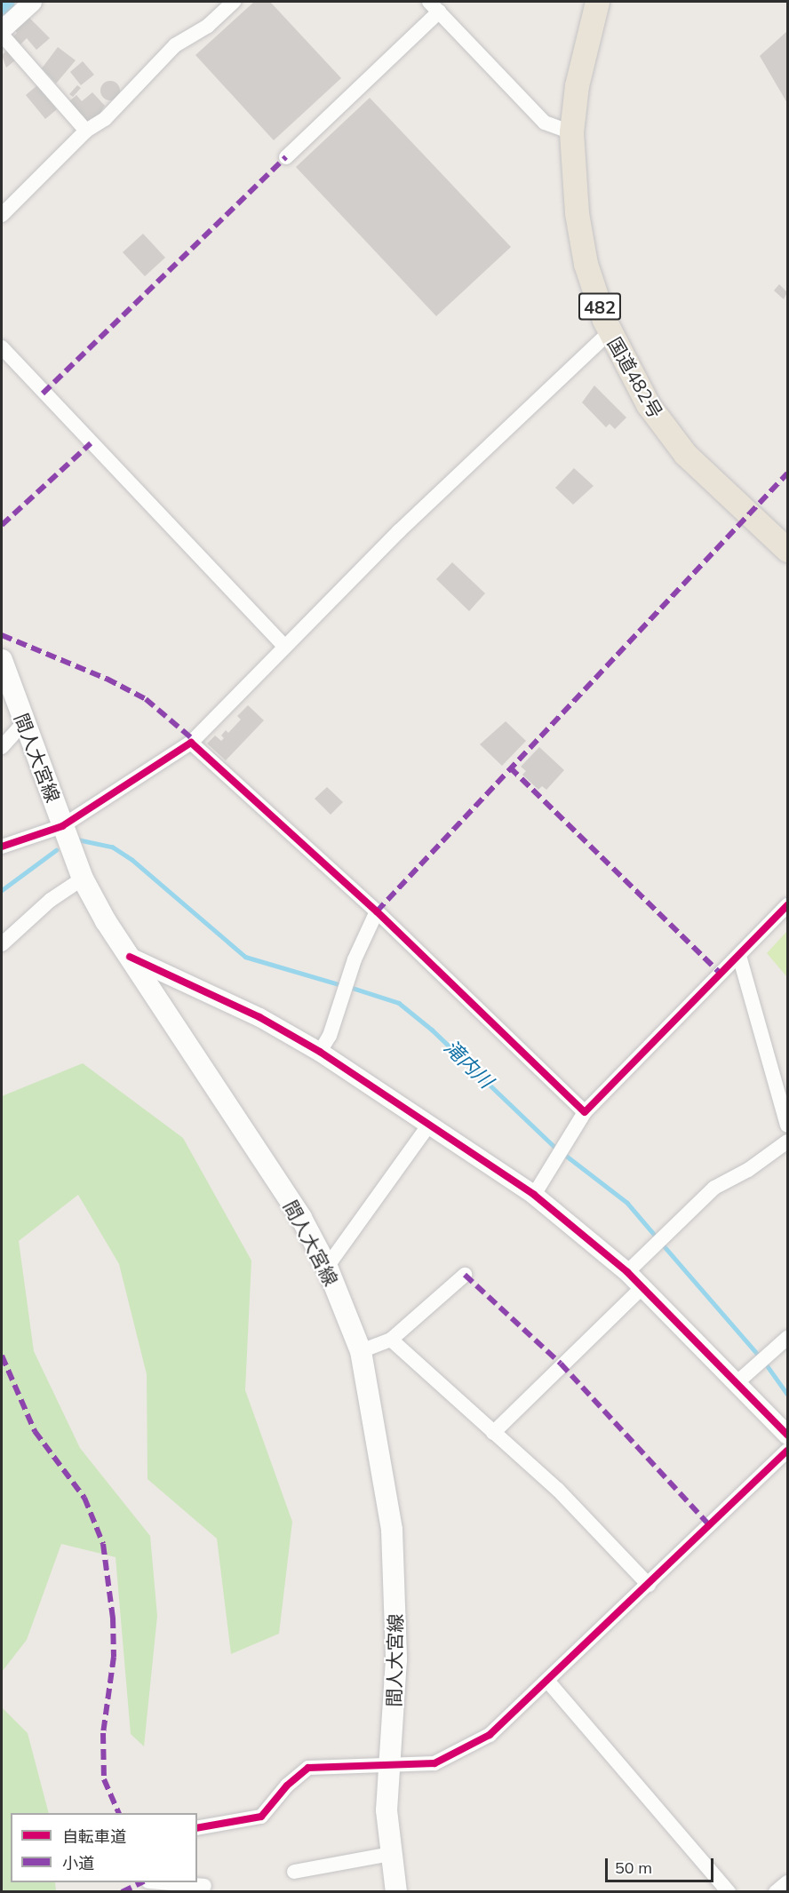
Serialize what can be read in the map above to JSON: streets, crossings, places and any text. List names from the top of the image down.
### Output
{
  "streets": {
    "highway": ["482", "国道482号"],
    "main road": ["間人大宮線"]
  },
  "water": ["滝内川"],
  "legend": ["自転車道", "小道"],
  "scale_bar": "50 m"
}
